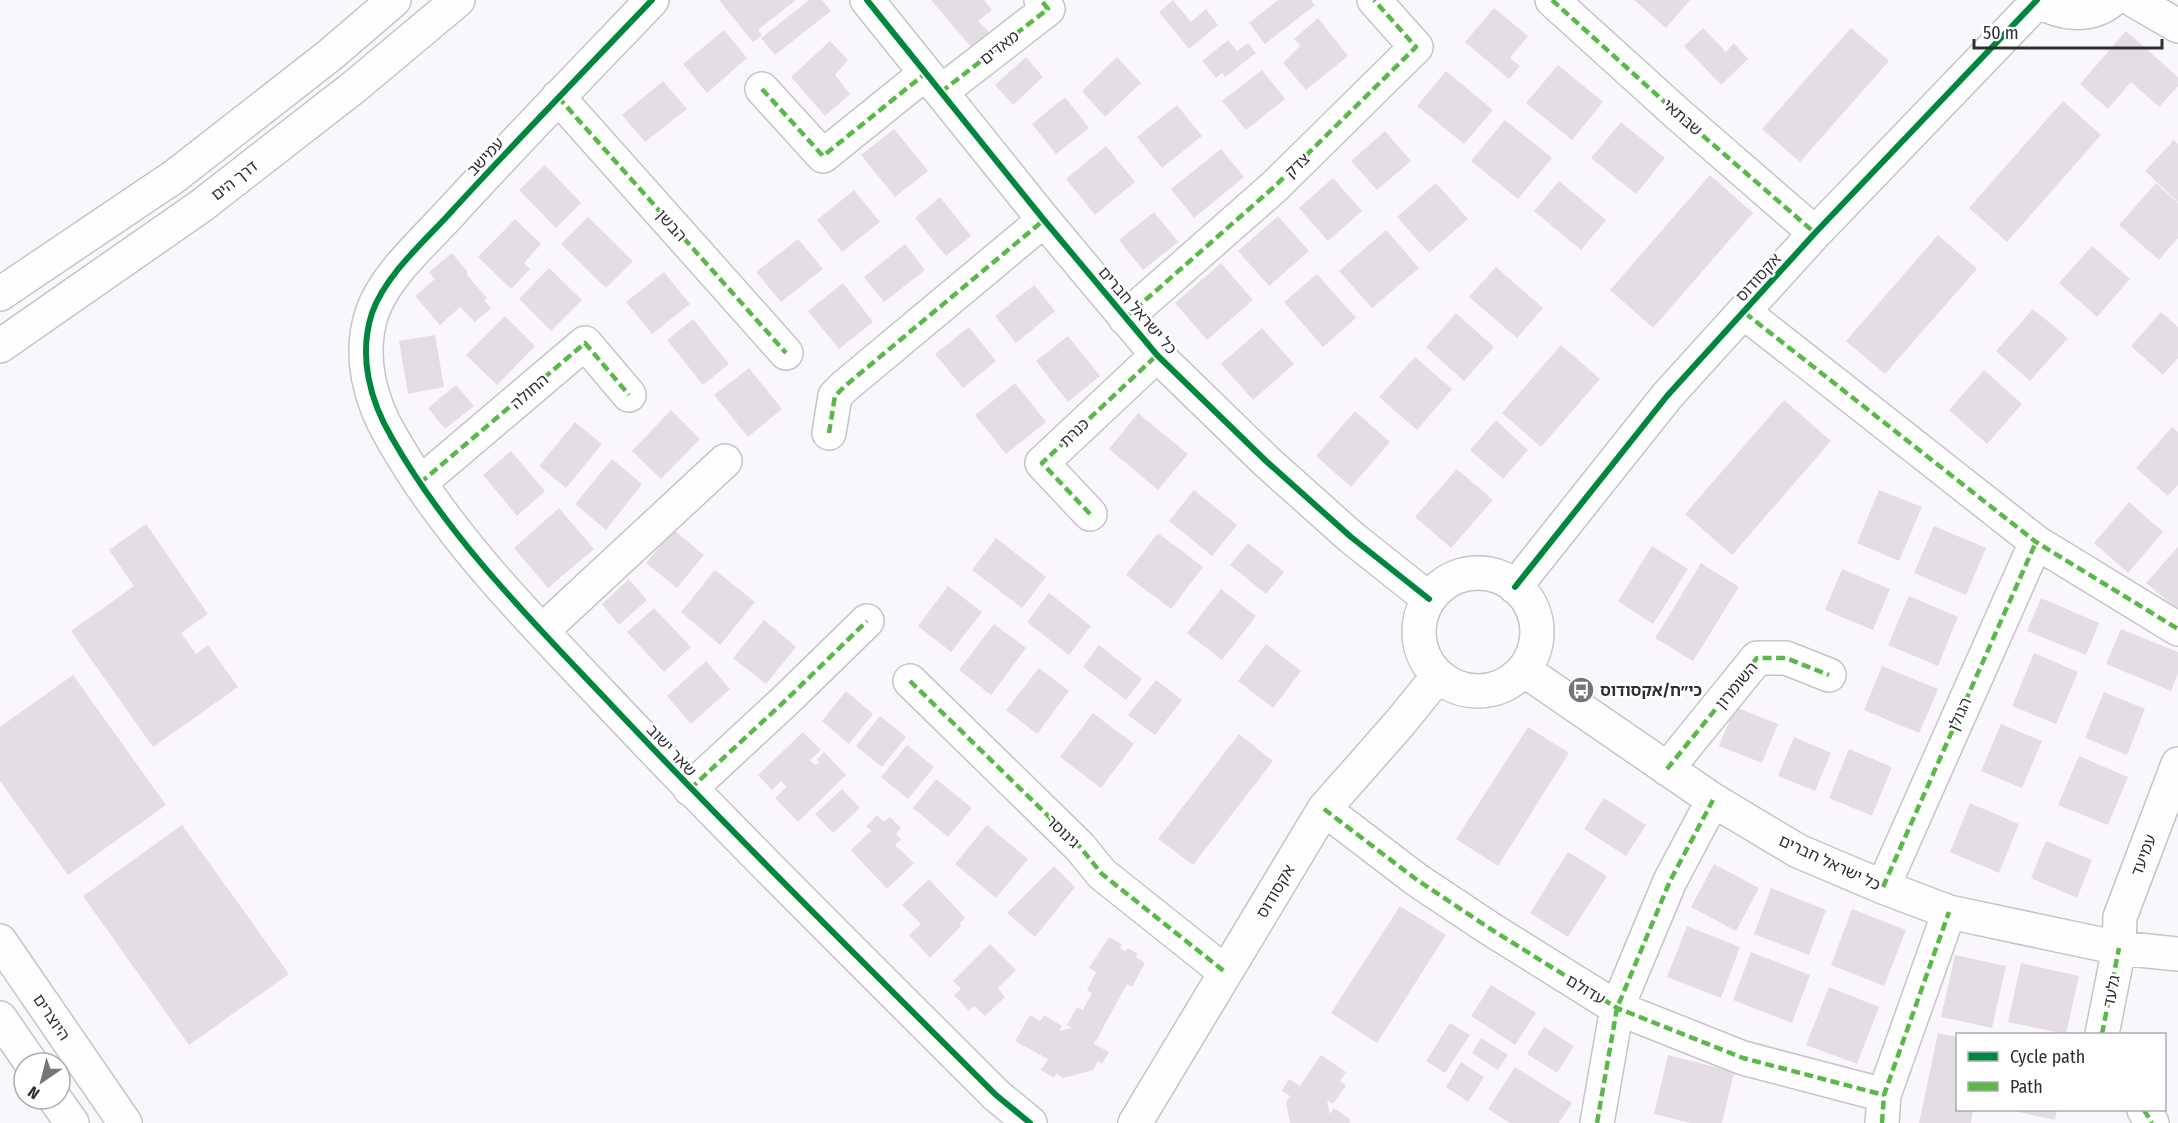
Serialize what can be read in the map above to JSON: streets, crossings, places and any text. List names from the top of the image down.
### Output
{
  "streets": {
    "street": [
      "מאדים",
      "שבתאי",
      "עמישב",
      "צדק",
      "דרך הים",
      "הבשן",
      "אקסודוס",
      "כל ישראל חברים",
      "החולה",
      "כנרת",
      "השומרון",
      "הגולן",
      "שאר ישוב",
      "גינוסר",
      "עמיעד",
      "עדולם",
      "גלעד",
      "היוצרים"
    ]
  },
  "crossings": [
    ["מאדים", "כל ישראל חברים"],
    ["שבתאי", "אקסודוס"],
    ["עמישב", "הבשן"],
    ["עמישב", "שאר ישוב"],
    ["צדק", "כל ישראל חברים"],
    ["אקסודוס", "כל ישראל חברים"],
    ["אקסודוס", "גינוסר"],
    ["אקסודוס", "עדולם"],
    ["כל ישראל חברים", "כנרת"],
    ["כל ישראל חברים", "השומרון"],
    ["כל ישראל חברים", "הגולן"],
    ["כל ישראל חברים", "עמיעד"],
    ["כל ישראל חברים", "גלעד"],
    ["החולה", "שאר ישוב"],
    ["עמיעד", "גלעד"]
  ],
  "places": {
    "bus stop": ["כי״ח/אקסודוס"]
  },
  "legend": ["Cycle path", "Path"],
  "scale_bar": "50 m",
  "north": "bottom left"
}
